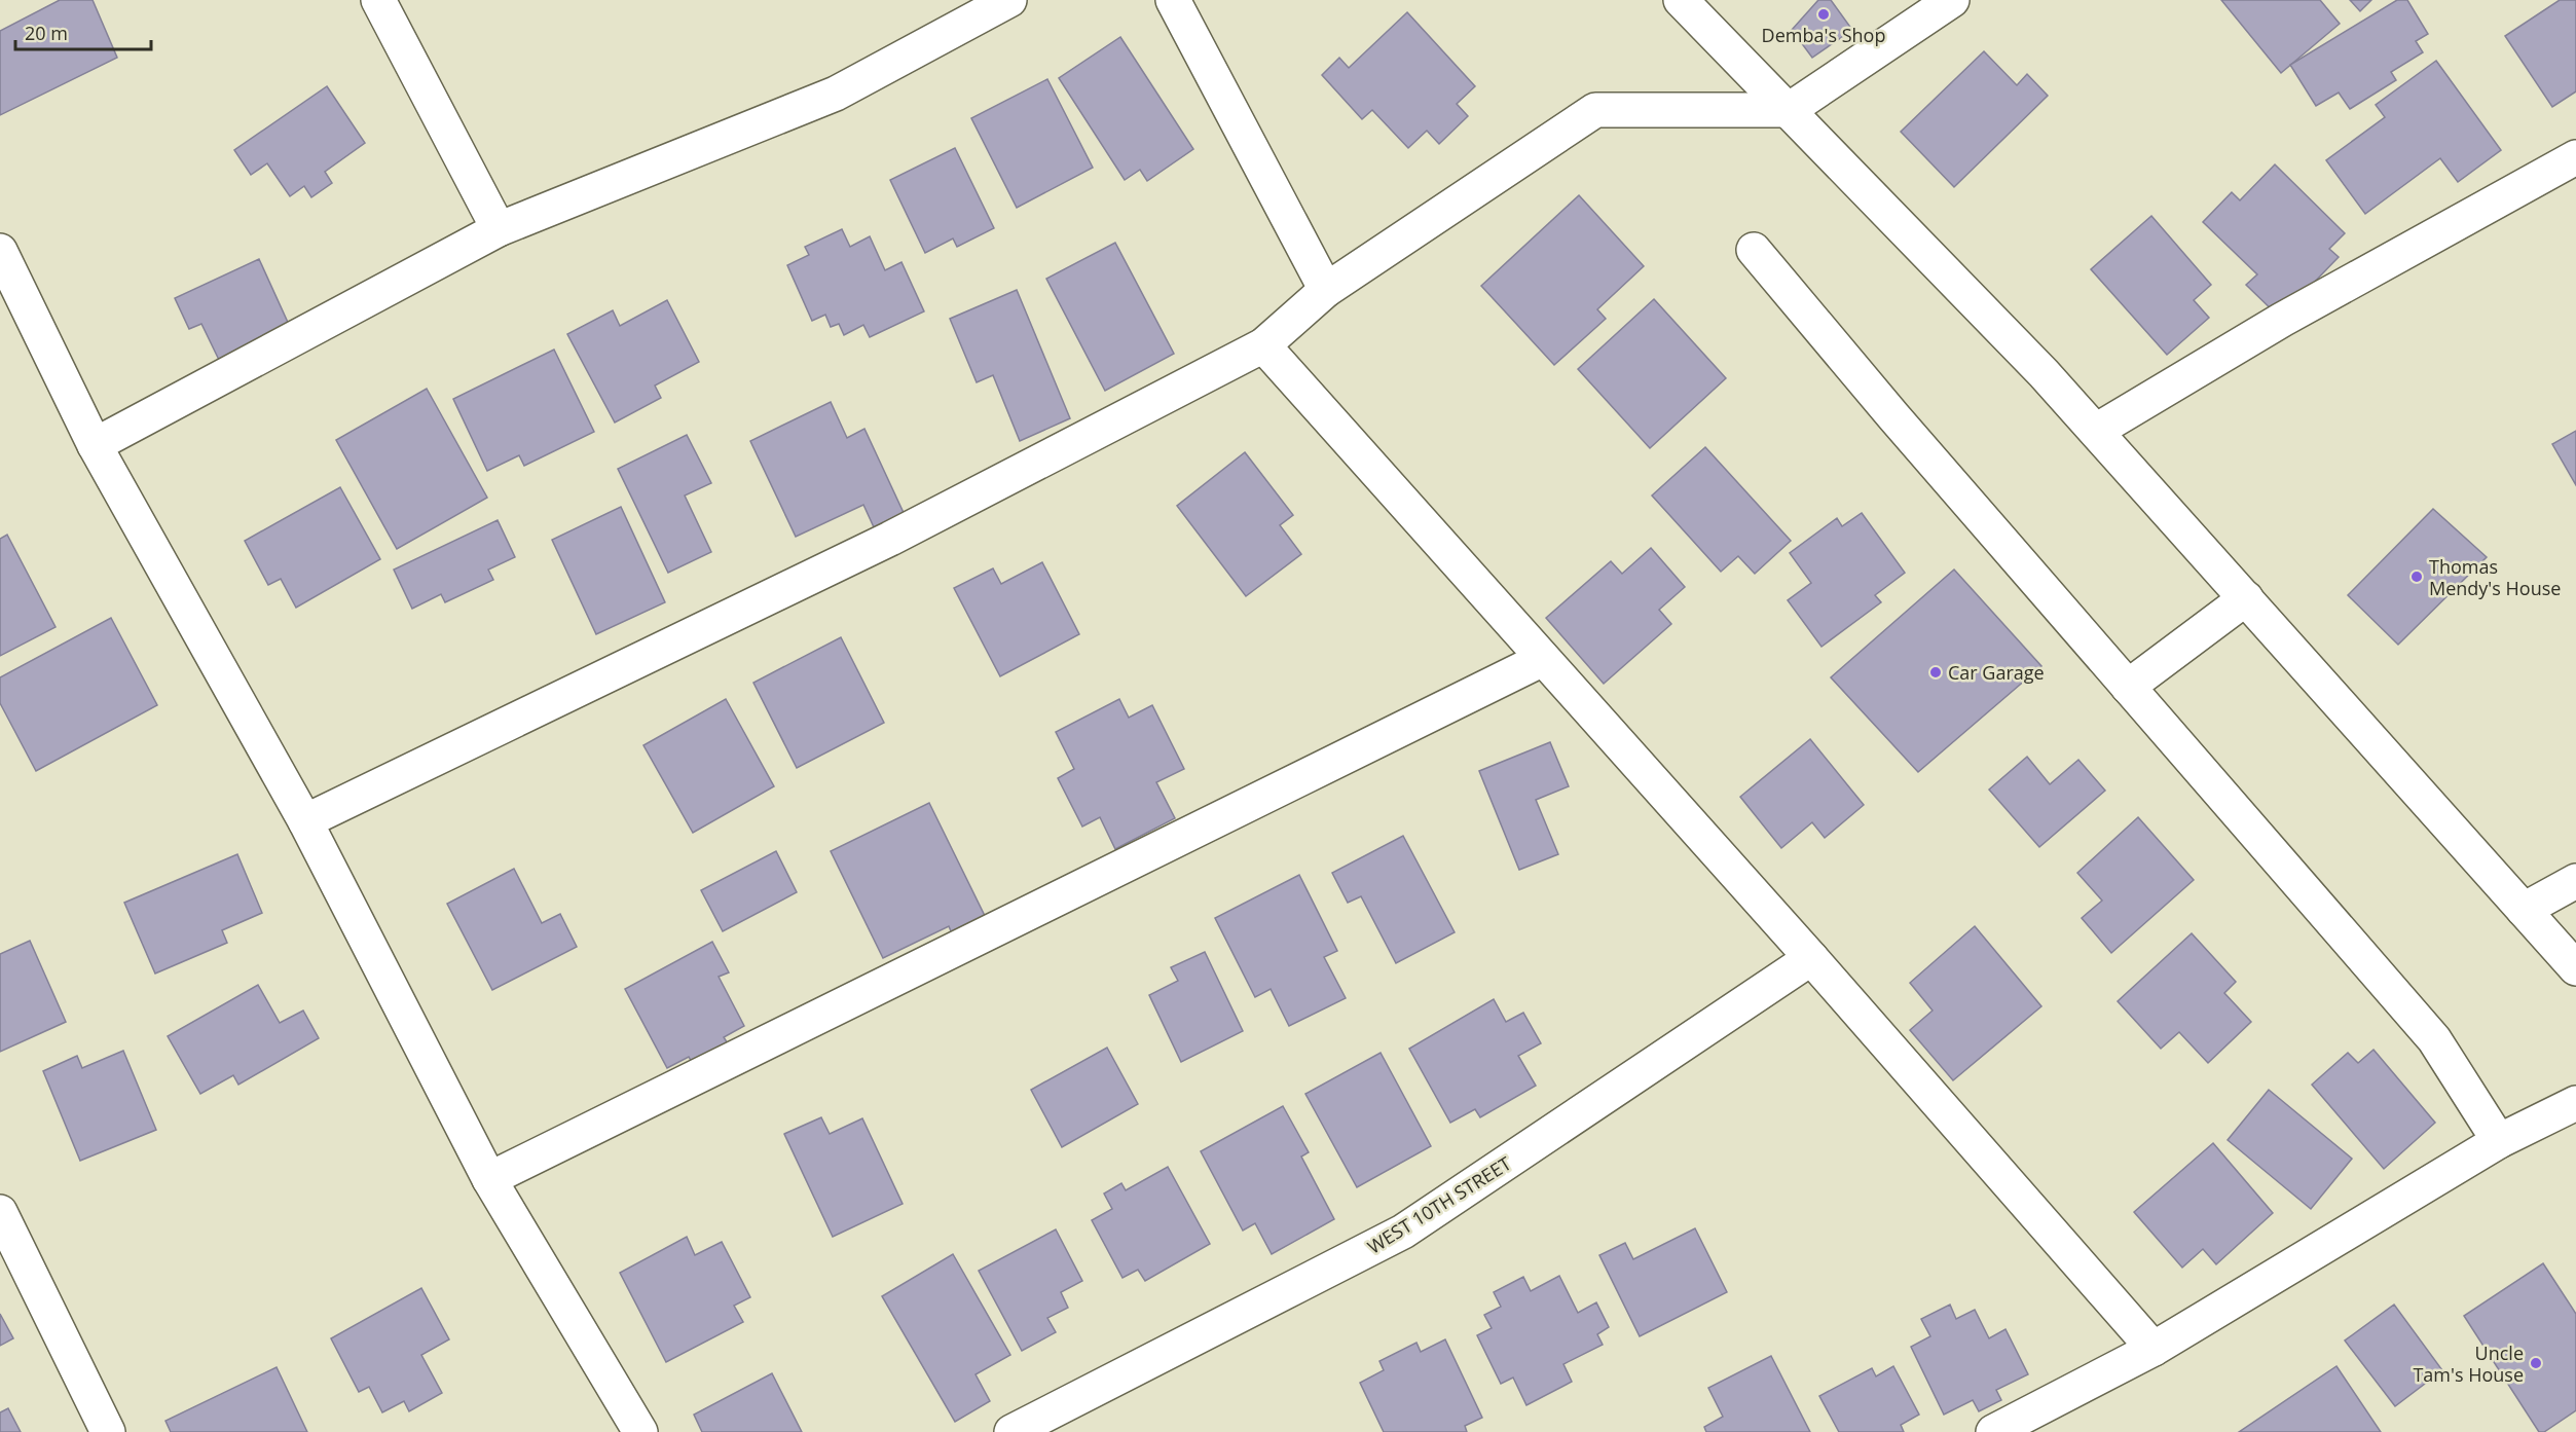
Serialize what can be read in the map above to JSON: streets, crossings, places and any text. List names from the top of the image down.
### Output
{
  "streets": {
    "street": ["WEST 10TH STREET"]
  },
  "places": [
    "Demba's Shop",
    "Thomas Mendy's House",
    "Car Garage",
    "Uncle Tam's House"
  ],
  "scale_bar": "20 m"
}
